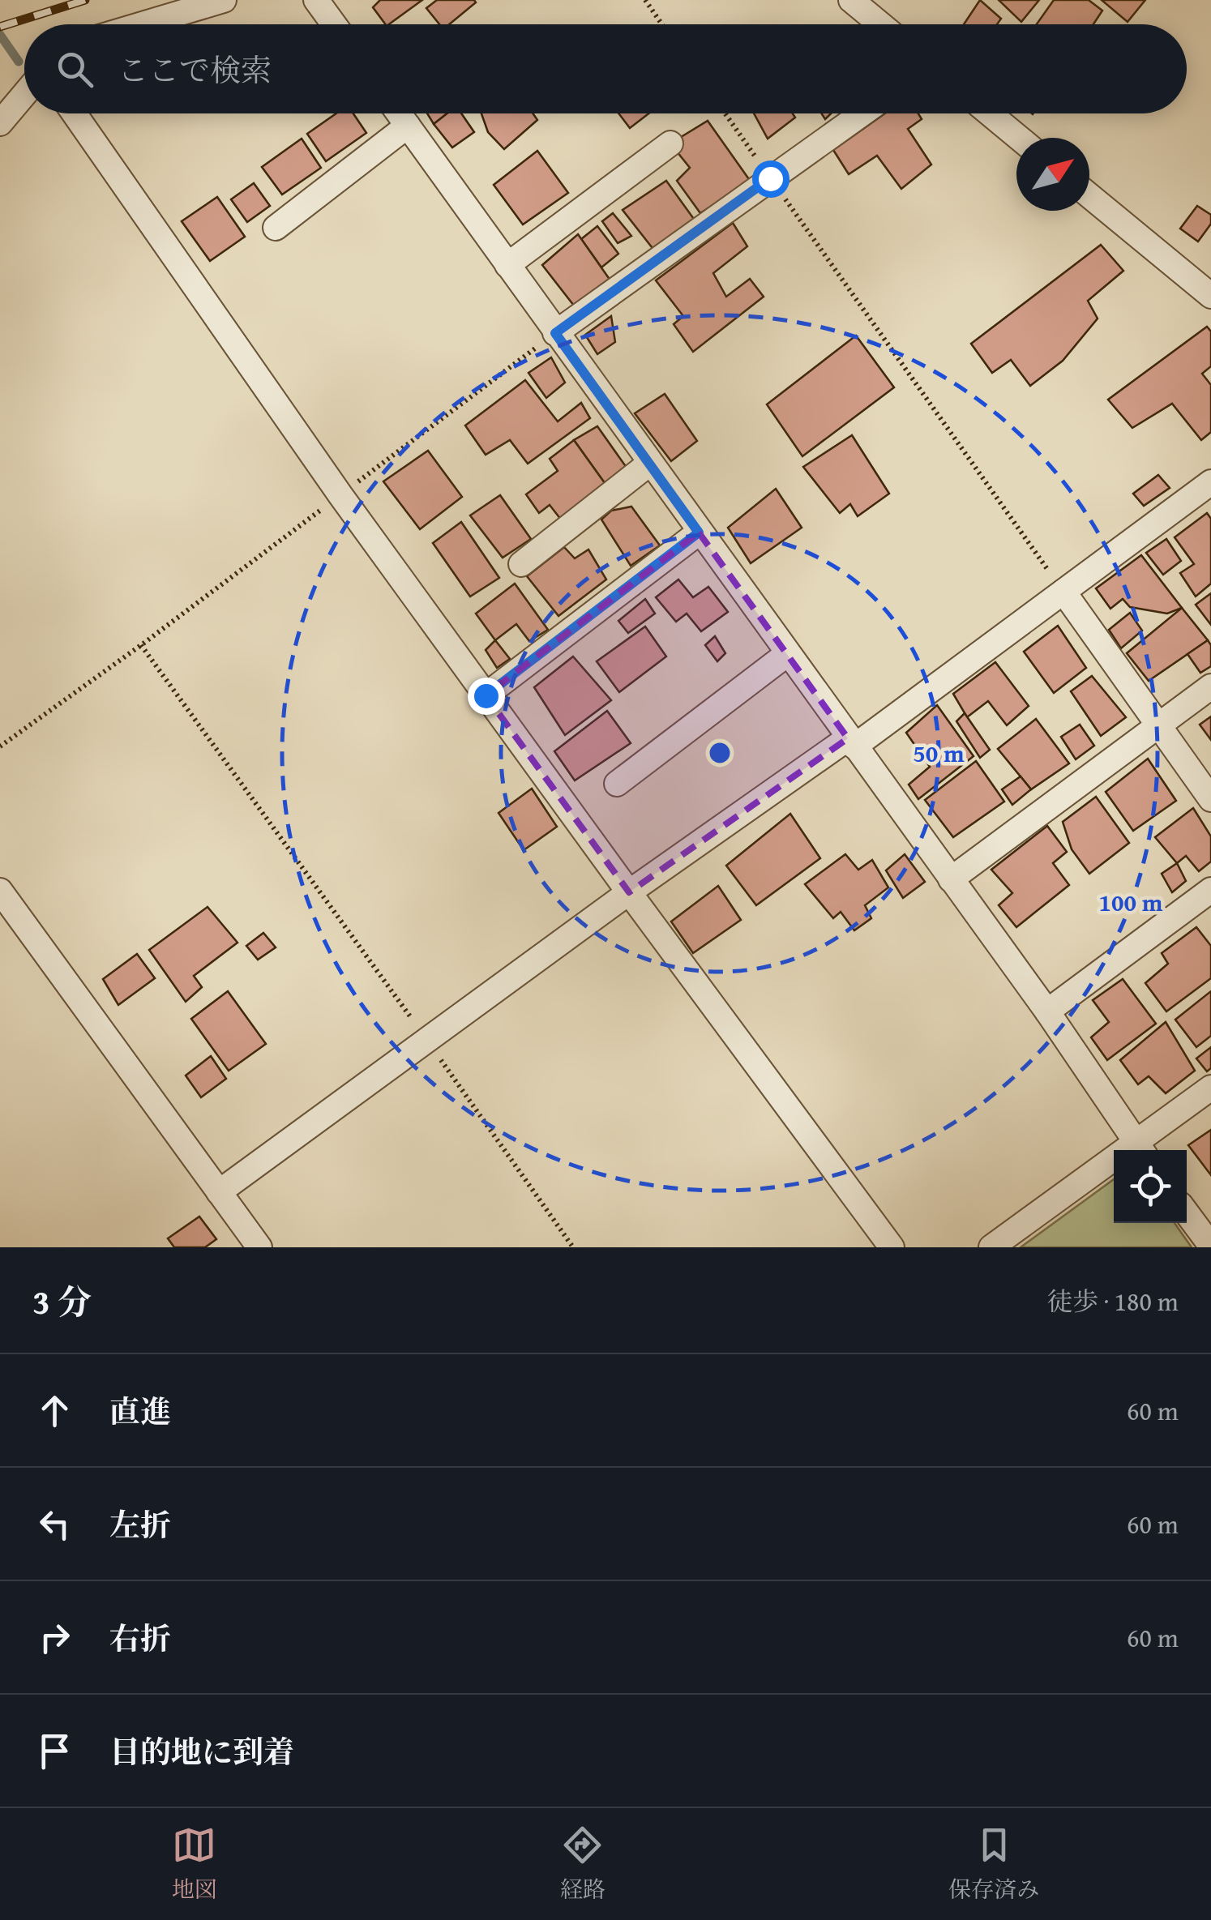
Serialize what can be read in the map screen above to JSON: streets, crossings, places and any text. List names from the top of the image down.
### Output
{
  "north": "top right",
  "page": {
    "search": "ここで検索",
    "heading": ["3 分", "徒歩 · 180 m"],
    "list": [
      ["直進", "60 m"],
      ["左折", "60 m"],
      ["右折", "60 m"],
      "目的地に到着"
    ],
    "nav": ["地図", "経路", "保存済み"]
  },
  "rings": ["50 m", "100 m"]
}
